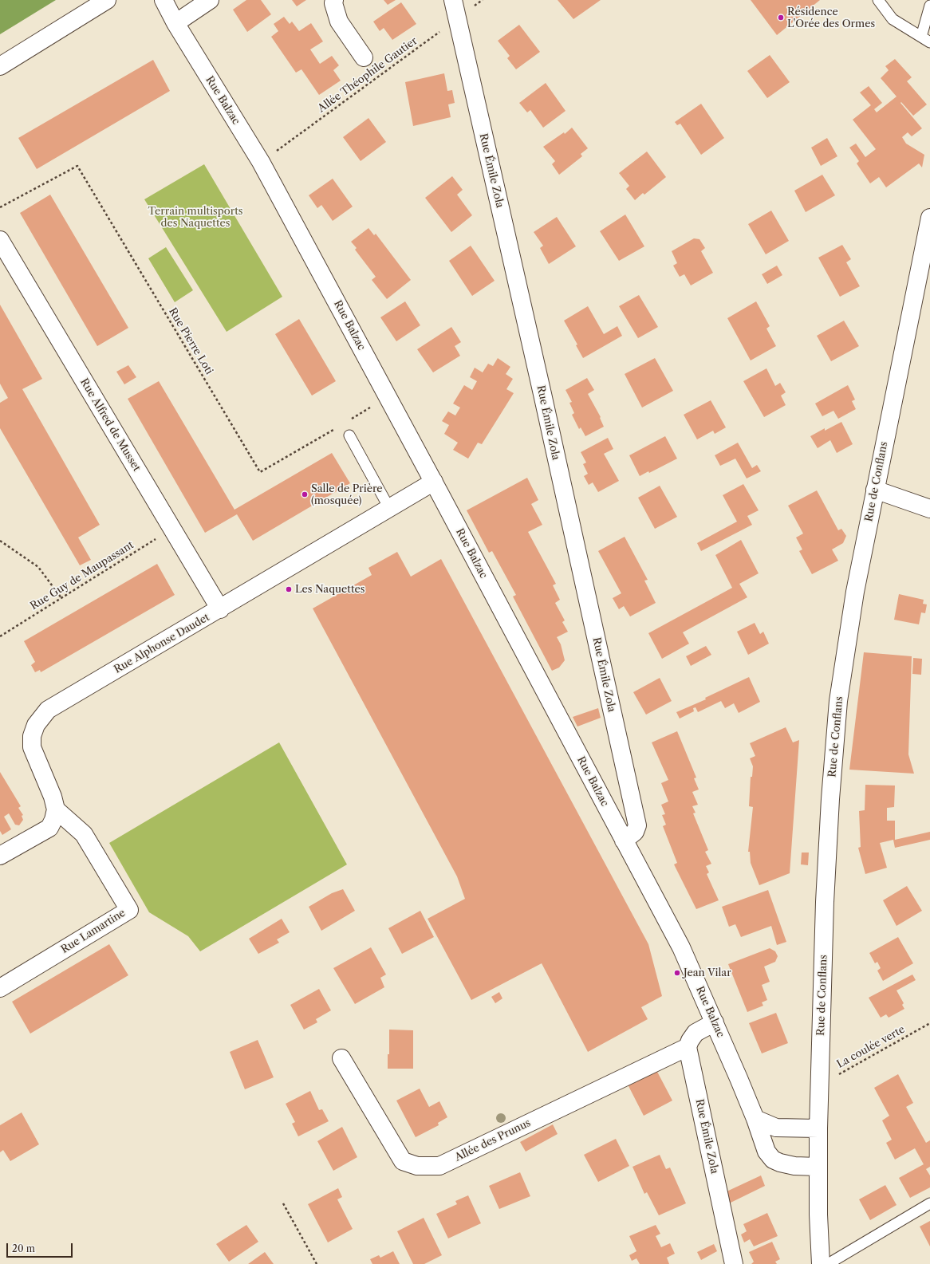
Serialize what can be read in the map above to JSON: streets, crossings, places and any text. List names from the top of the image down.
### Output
{
  "streets": {
    "street": [
      "Rue Balzac",
      "Rue Émile Zola",
      "Rue Alfred de Musset",
      "Rue de Conflans",
      "Rue Alphonse Daudet",
      "Rue Lamartine",
      "Allée des Prunus"
    ],
    "path": [
      "Allée Théophile Gautier",
      "Rue Pierre Loti",
      "Rue Guy de Maupassant",
      "La coulée verte"
    ]
  },
  "crossings": [
    ["Allée Théophile Gautier", "Rue Balzac"],
    ["Allée Théophile Gautier", "Rue Émile Zola"],
    ["Rue Balzac", "Rue Émile Zola"],
    ["Rue Balzac", "Rue de Conflans"],
    ["Rue Balzac", "Rue Alphonse Daudet"],
    ["Rue Émile Zola", "Allée des Prunus"],
    ["Rue Alfred de Musset", "Rue Guy de Maupassant"],
    ["Rue Alfred de Musset", "Rue Alphonse Daudet"],
    ["Rue de Conflans", "La coulée verte"],
    ["Rue Alphonse Daudet", "Rue Lamartine"]
  ],
  "parks": ["Terrain multisports des Naquettes"],
  "places": [
    "Résidence L'Orée des Ormes",
    "Salle de Prière (mosquée)",
    "Les Naquettes",
    "Jean Vilar"
  ],
  "scale_bar": "20 m"
}
